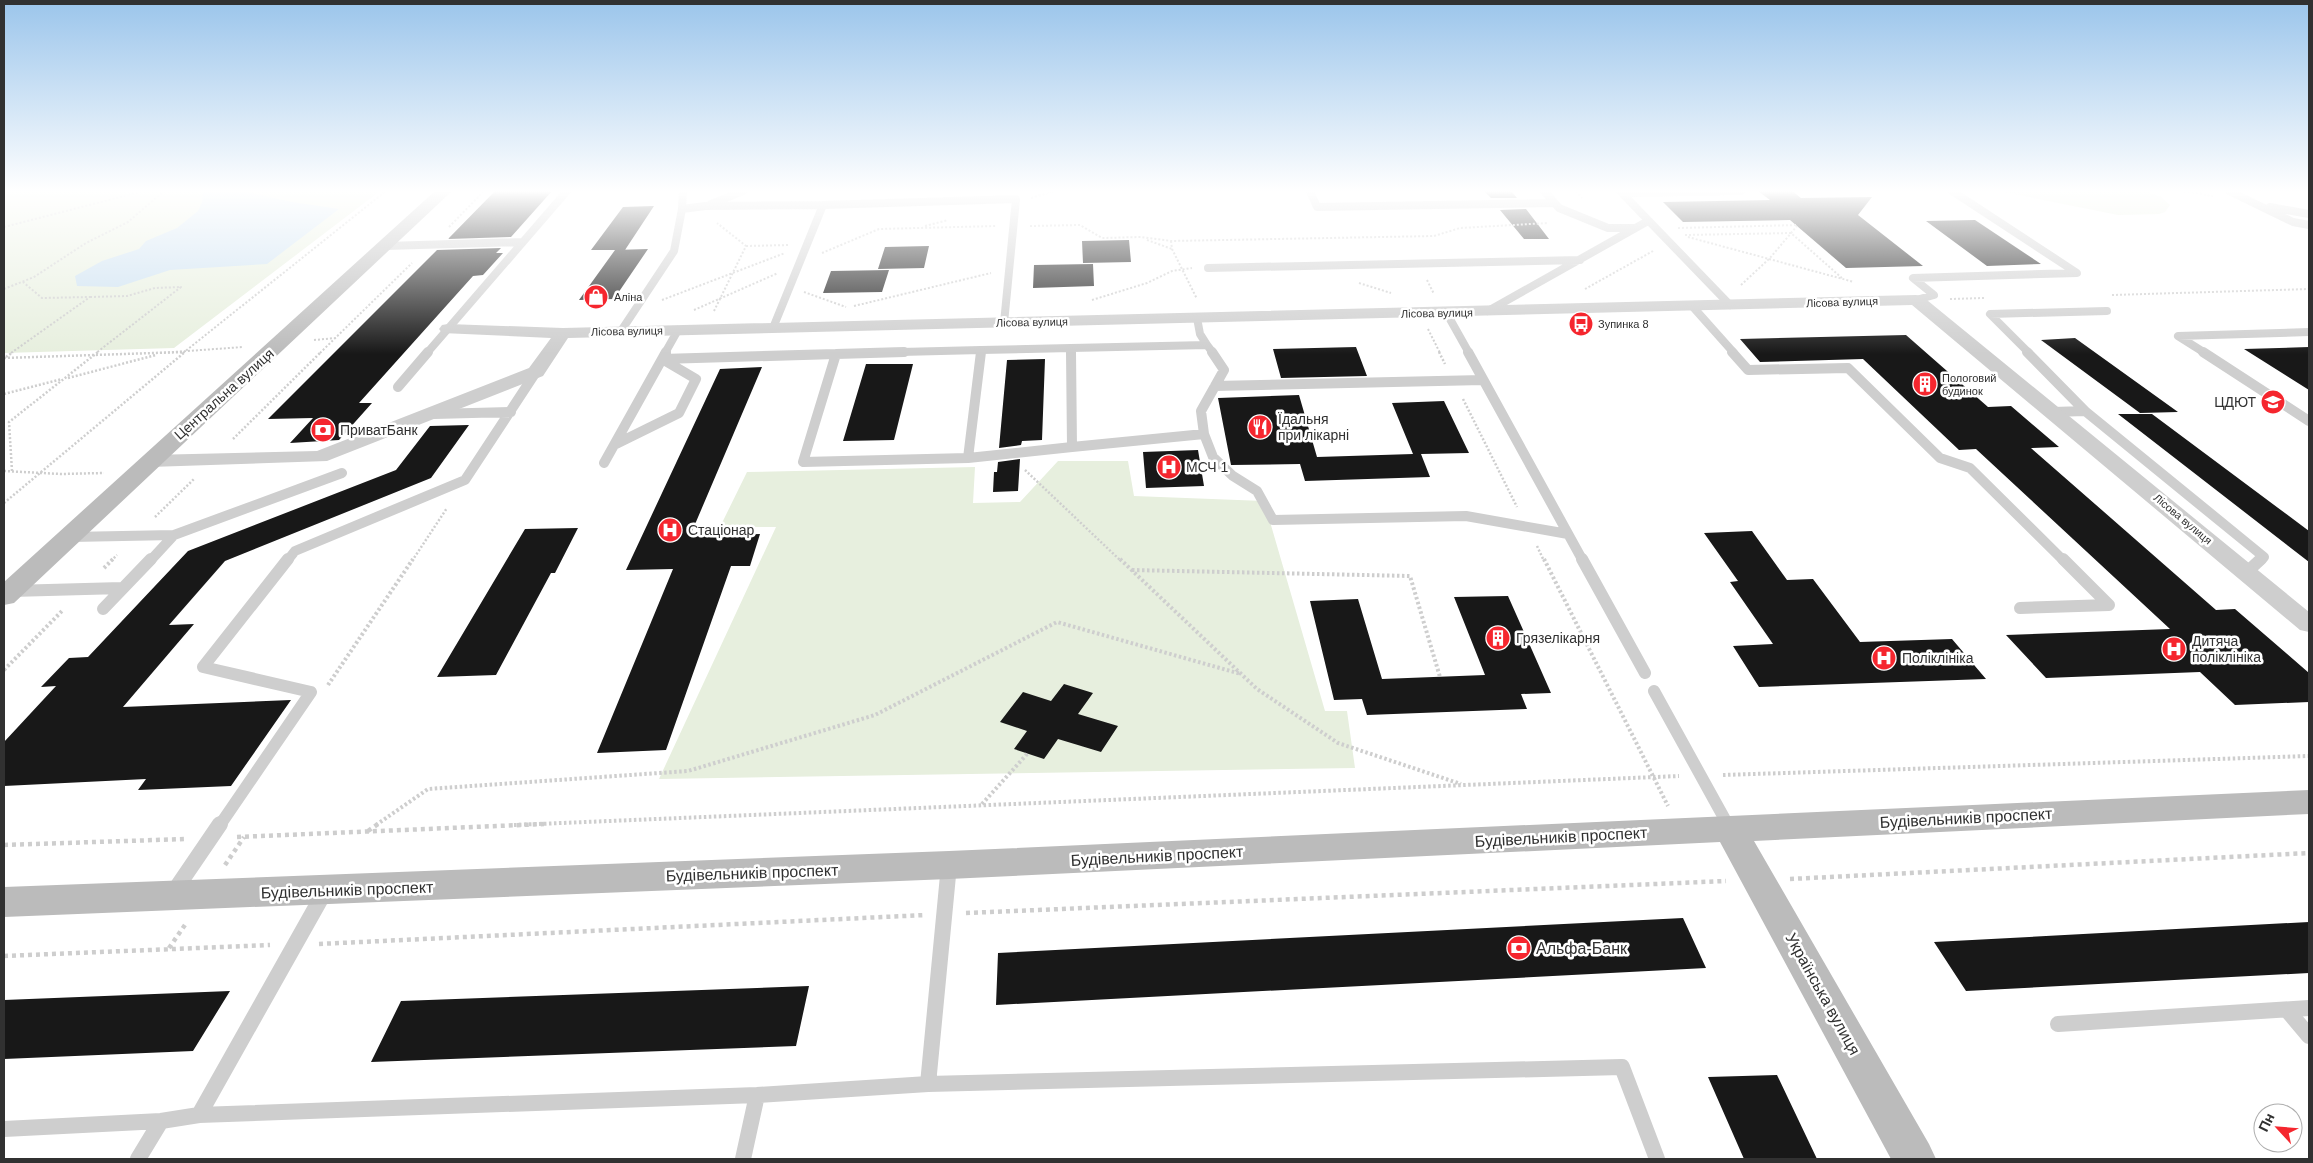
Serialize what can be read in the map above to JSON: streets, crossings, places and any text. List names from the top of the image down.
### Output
{
  "streets": {
    "street": [
      "Лісова вулиця",
      "Центральна вулиця",
      "Будівельників проспект",
      "Українська вулиця"
    ]
  },
  "crossings": [
    ["Будівельників проспект", "Українська вулиця"]
  ],
  "places": {
    "shop": ["Аліна"],
    "bus stop": ["Зупинка 8"],
    "building": ["Пологовий будинок", "Грязелікарня"],
    "school or university": ["ЦДЮТ"],
    "restaurant": ["Їдальня при лікарні"],
    "bank": ["ПриватБанк", "Альфа-Банк"],
    "hospital": [
      "МСЧ 1",
      "Стаціонар",
      "Дитяча поліклініка",
      "Поліклініка"
    ]
  },
  "north": "top left"
}
